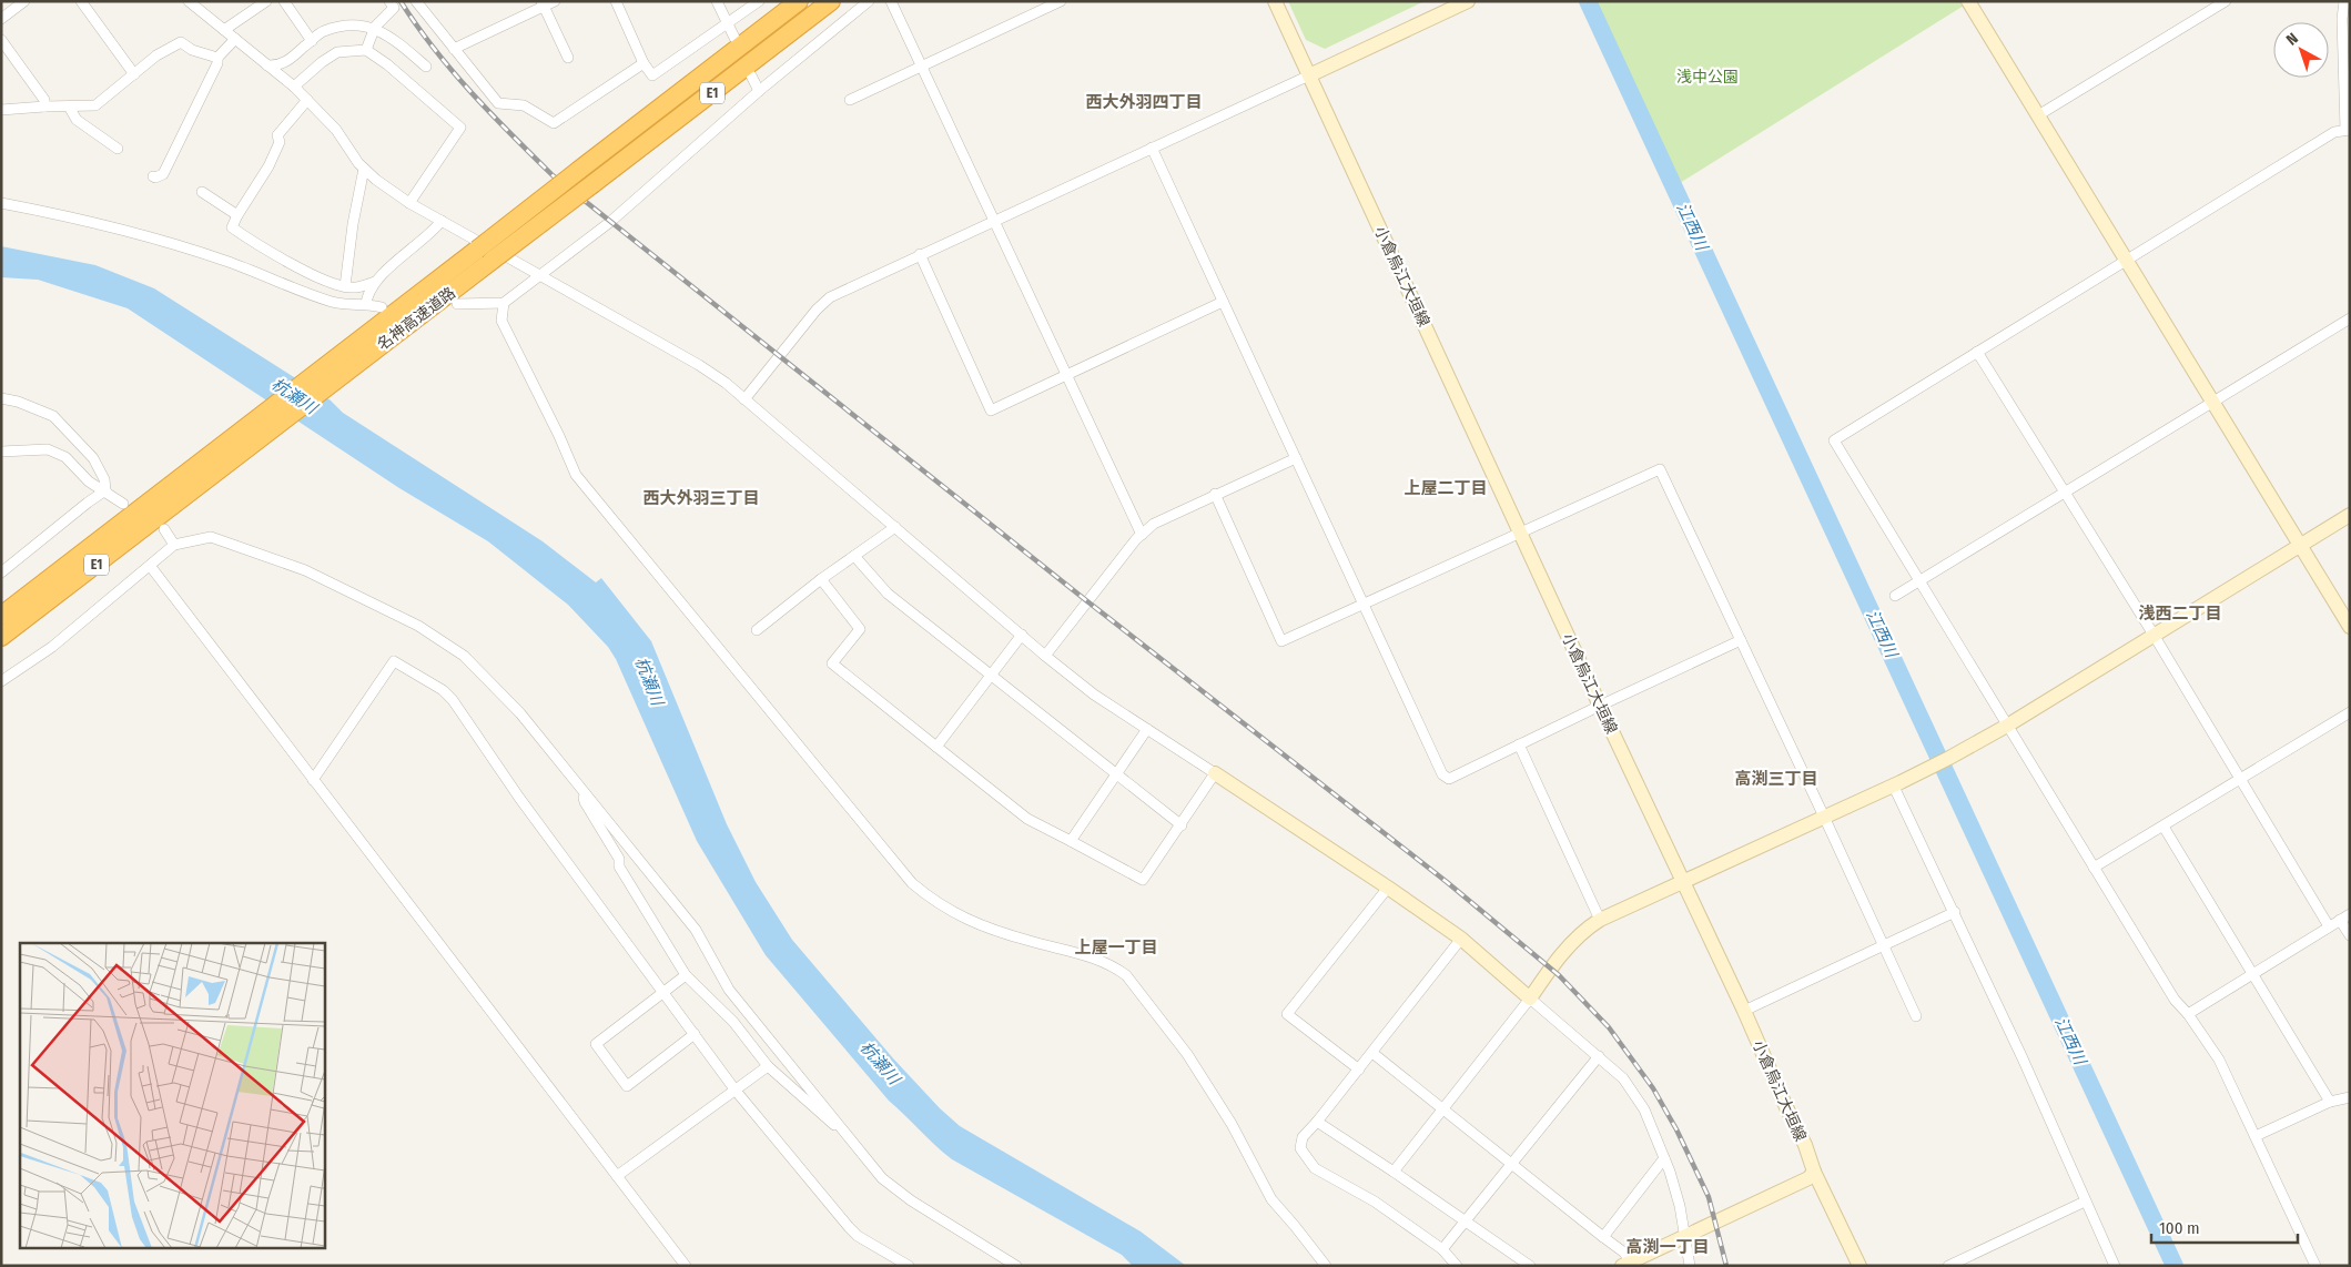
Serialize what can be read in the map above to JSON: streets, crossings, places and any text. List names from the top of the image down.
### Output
{
  "streets": {
    "highway": ["E1", "名神高速道路"],
    "street": ["小倉烏江大垣線"]
  },
  "districts": [
    "西大外羽四丁目",
    "上屋二丁目",
    "西大外羽三丁目",
    "浅西二丁目",
    "高渕三丁目",
    "上屋一丁目",
    "高渕一丁目"
  ],
  "water": ["江西川", "杭瀬川"],
  "parks": ["浅中公園"],
  "scale_bar": "100 m",
  "north": "top left"
}
